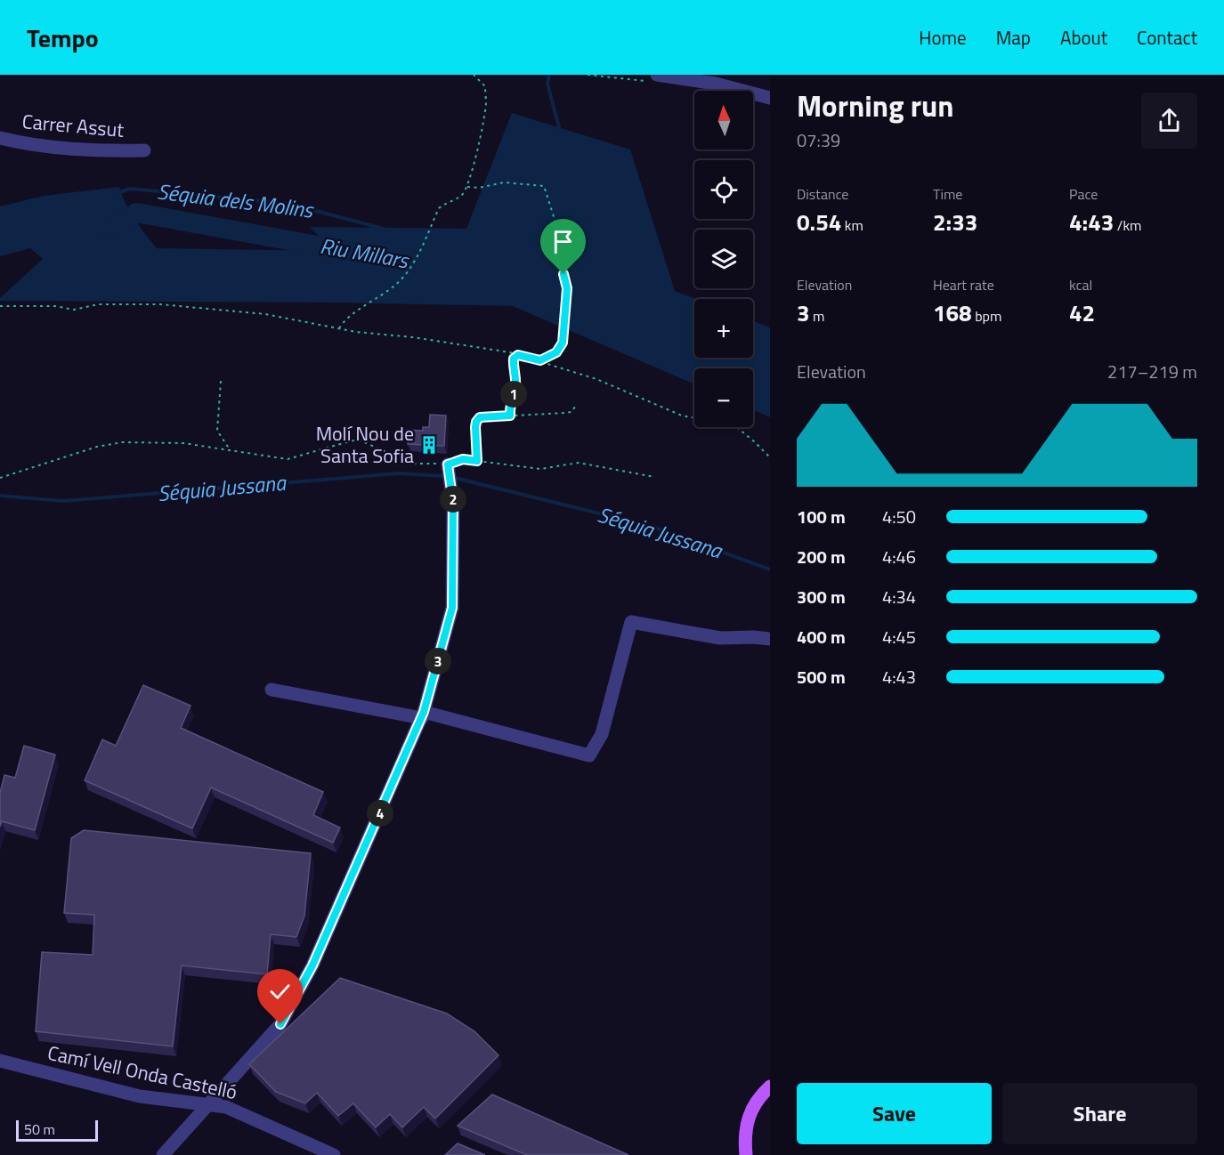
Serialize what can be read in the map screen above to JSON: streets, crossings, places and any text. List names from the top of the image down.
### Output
{
  "streets": {
    "street": ["Carrer Assut", "Camí Vell Onda Castelló"]
  },
  "water": ["Séquia dels Molins", "Riu Millars", "Séquia Jussana"],
  "places": {
    "building": ["Molí Nou de Santa Sofia"]
  },
  "scale_bar": "50 m",
  "north": "top",
  "page": {
    "header": "Tempo",
    "nav": [
      "Home",
      "Map",
      "About",
      "Contact"
    ],
    "heading": ["Morning run", "07:39"],
    "map_buttons": ["+", "−"],
    "stats": [
      ["Distance", "0.54 km"],
      ["Time", "2:33"],
      ["Pace", "4:43 /km"],
      ["Elevation", "3 m"],
      ["Heart rate", "168 bpm"],
      ["kcal", "42"]
    ],
    "chart": ["Elevation", "217–219 m"],
    "pins": [
      "1",
      "2",
      "3",
      "4"
    ],
    "list": [
      {
        "name": "100 m",
        "note": "4:50"
      },
      {
        "name": "200 m",
        "note": "4:46"
      },
      {
        "name": "300 m",
        "note": "4:34"
      },
      {
        "name": "400 m",
        "note": "4:45"
      },
      {
        "name": "500 m",
        "note": "4:43"
      }
    ],
    "buttons": ["Save", "Share"],
    "scale": "50 m"
  }
}
